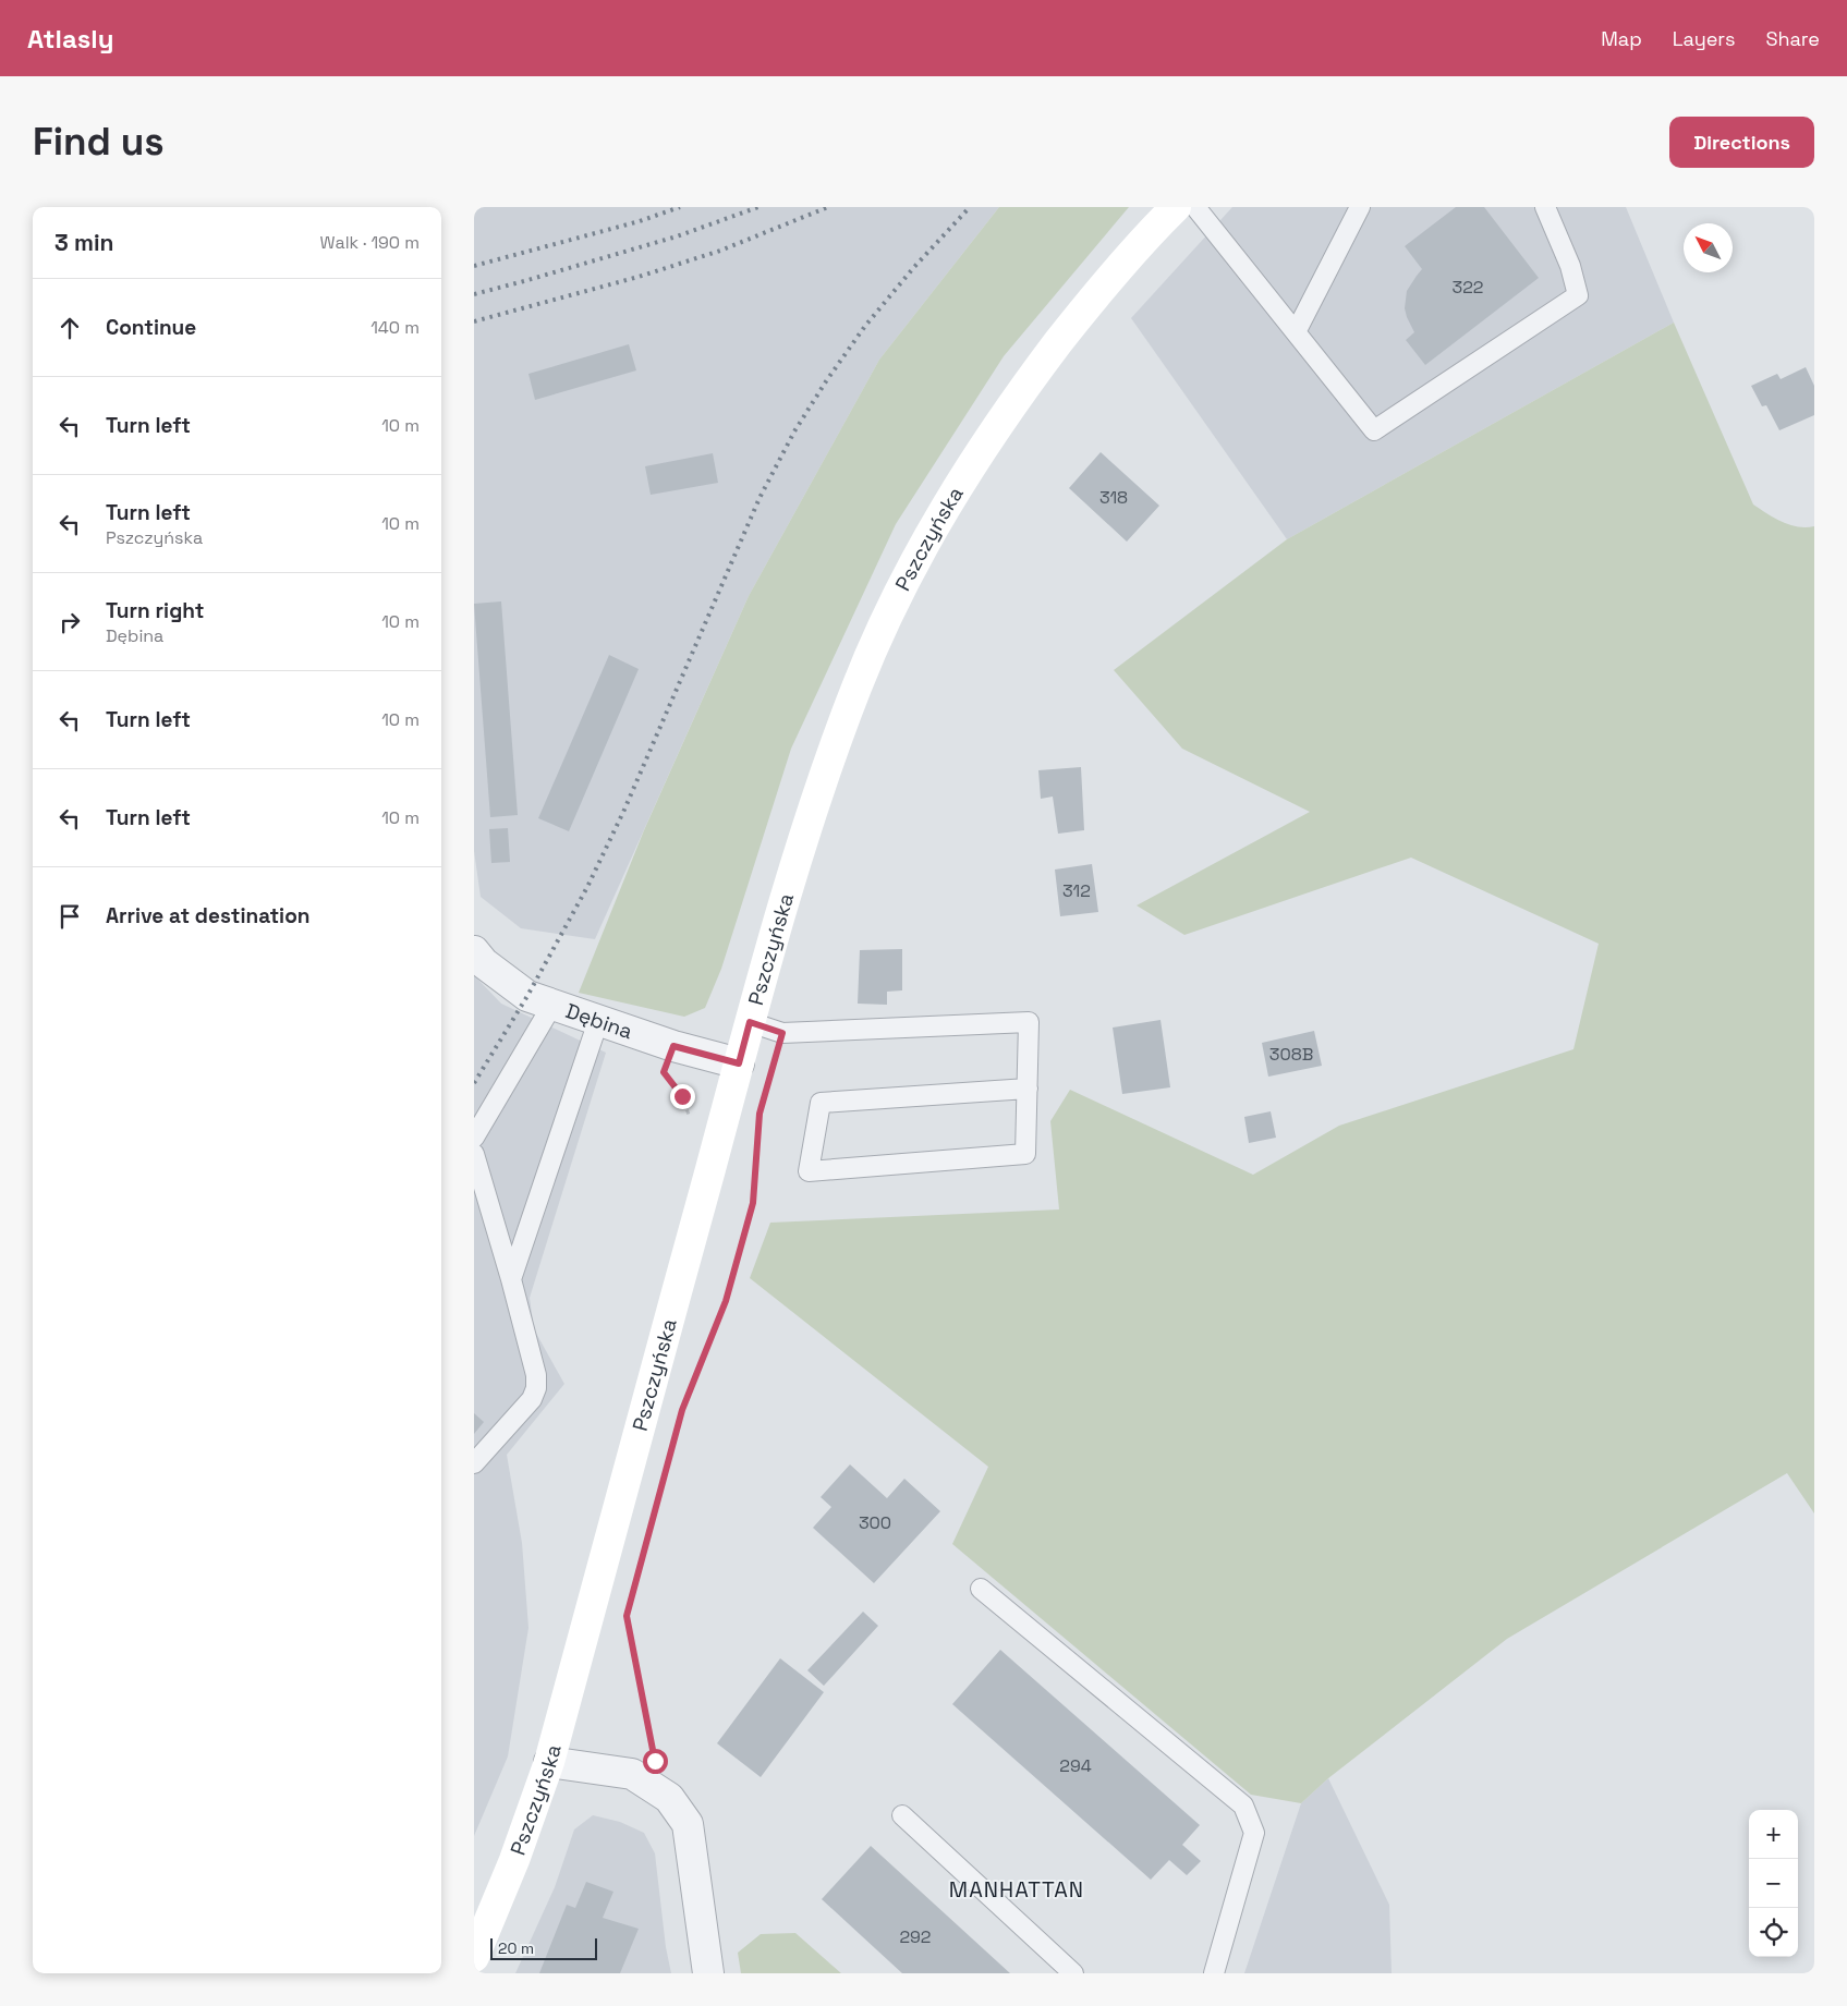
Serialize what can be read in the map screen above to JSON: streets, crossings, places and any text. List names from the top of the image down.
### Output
{
  "streets": {
    "main road": ["Pszczyńska"],
    "street": ["Dębina"]
  },
  "crossings": [
    ["Pszczyńska", "Dębina"]
  ],
  "districts": ["MANHATTAN"],
  "house_numbers": [
    "322",
    "318",
    "312",
    "308B",
    "300",
    "294",
    "292"
  ],
  "scale_bar": "20 m",
  "north": "top left",
  "page": {
    "header": "Atlasly",
    "nav": ["Map", "Layers", "Share"],
    "buttons": "Directions",
    "title": "Find us",
    "heading": ["3 min", "Walk · 190 m"],
    "list": [
      ["Continue", "140 m"],
      ["Turn left", "10 m"],
      ["Turn left", "Pszczyńska", "10 m"],
      ["Turn right", "Dębina", "10 m"],
      ["Turn left", "10 m"],
      ["Turn left", "10 m"],
      "Arrive at destination"
    ],
    "map_buttons": ["+", "−"],
    "scale": "20 m"
  }
}
